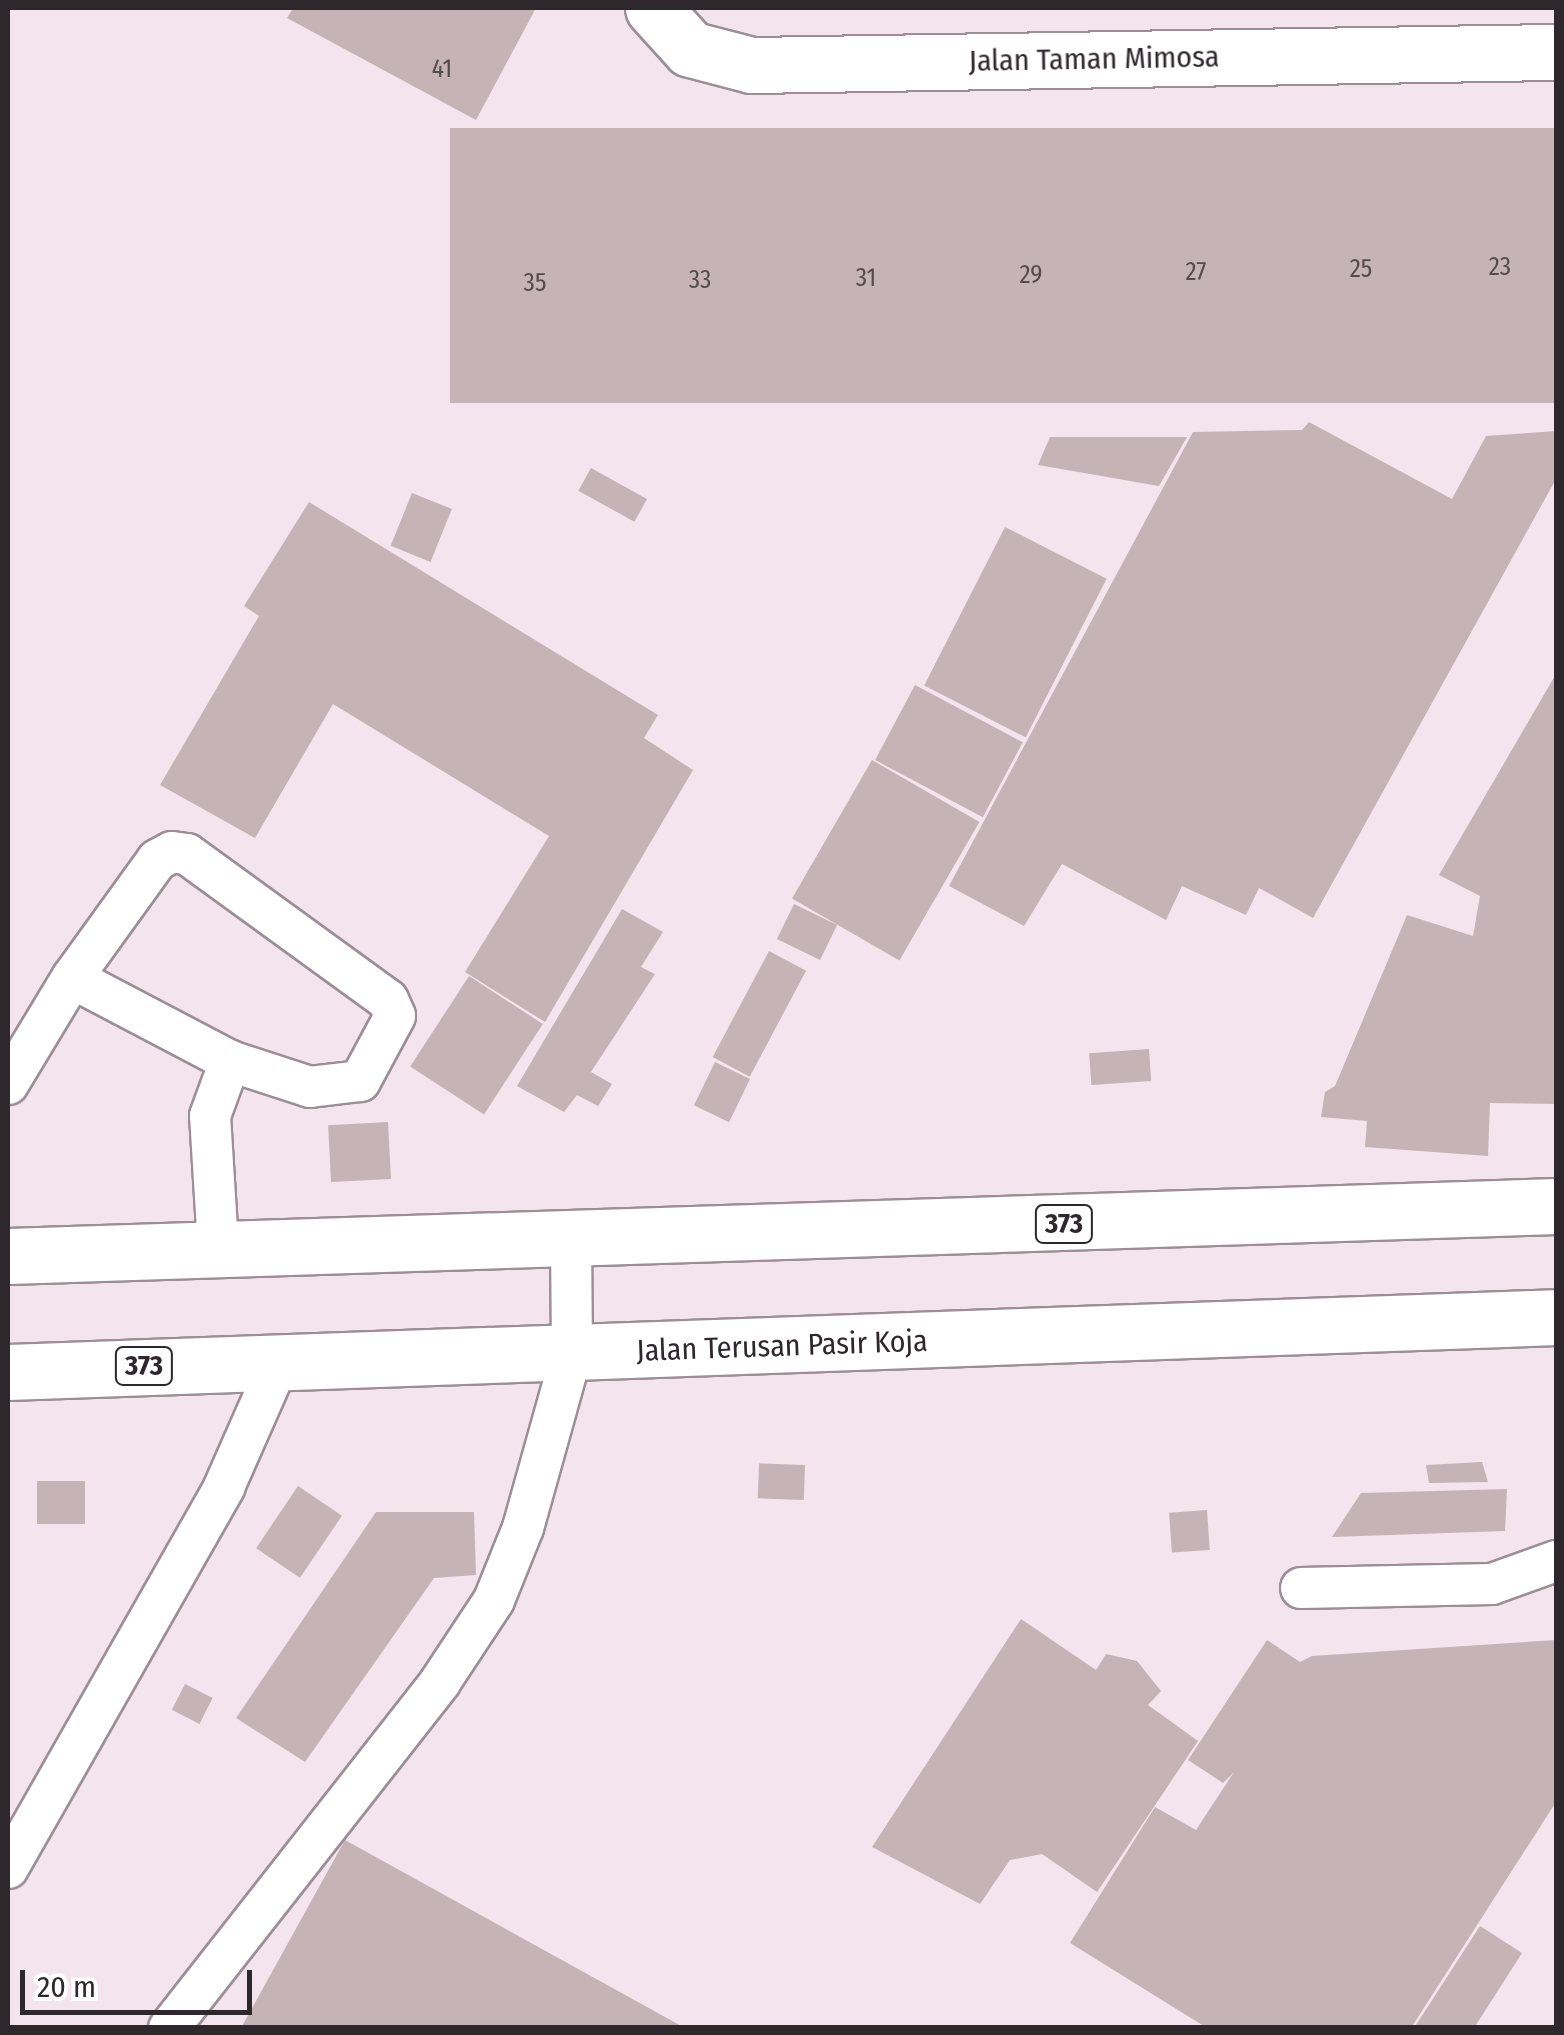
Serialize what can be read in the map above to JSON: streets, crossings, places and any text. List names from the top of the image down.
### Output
{
  "streets": {
    "main road": ["Jalan Taman Mimosa", "373", "Jalan Terusan Pasir Koja"]
  },
  "house_numbers": [
    "41",
    "23",
    "25",
    "27",
    "29",
    "31",
    "33",
    "35"
  ],
  "scale_bar": "20 m"
}
